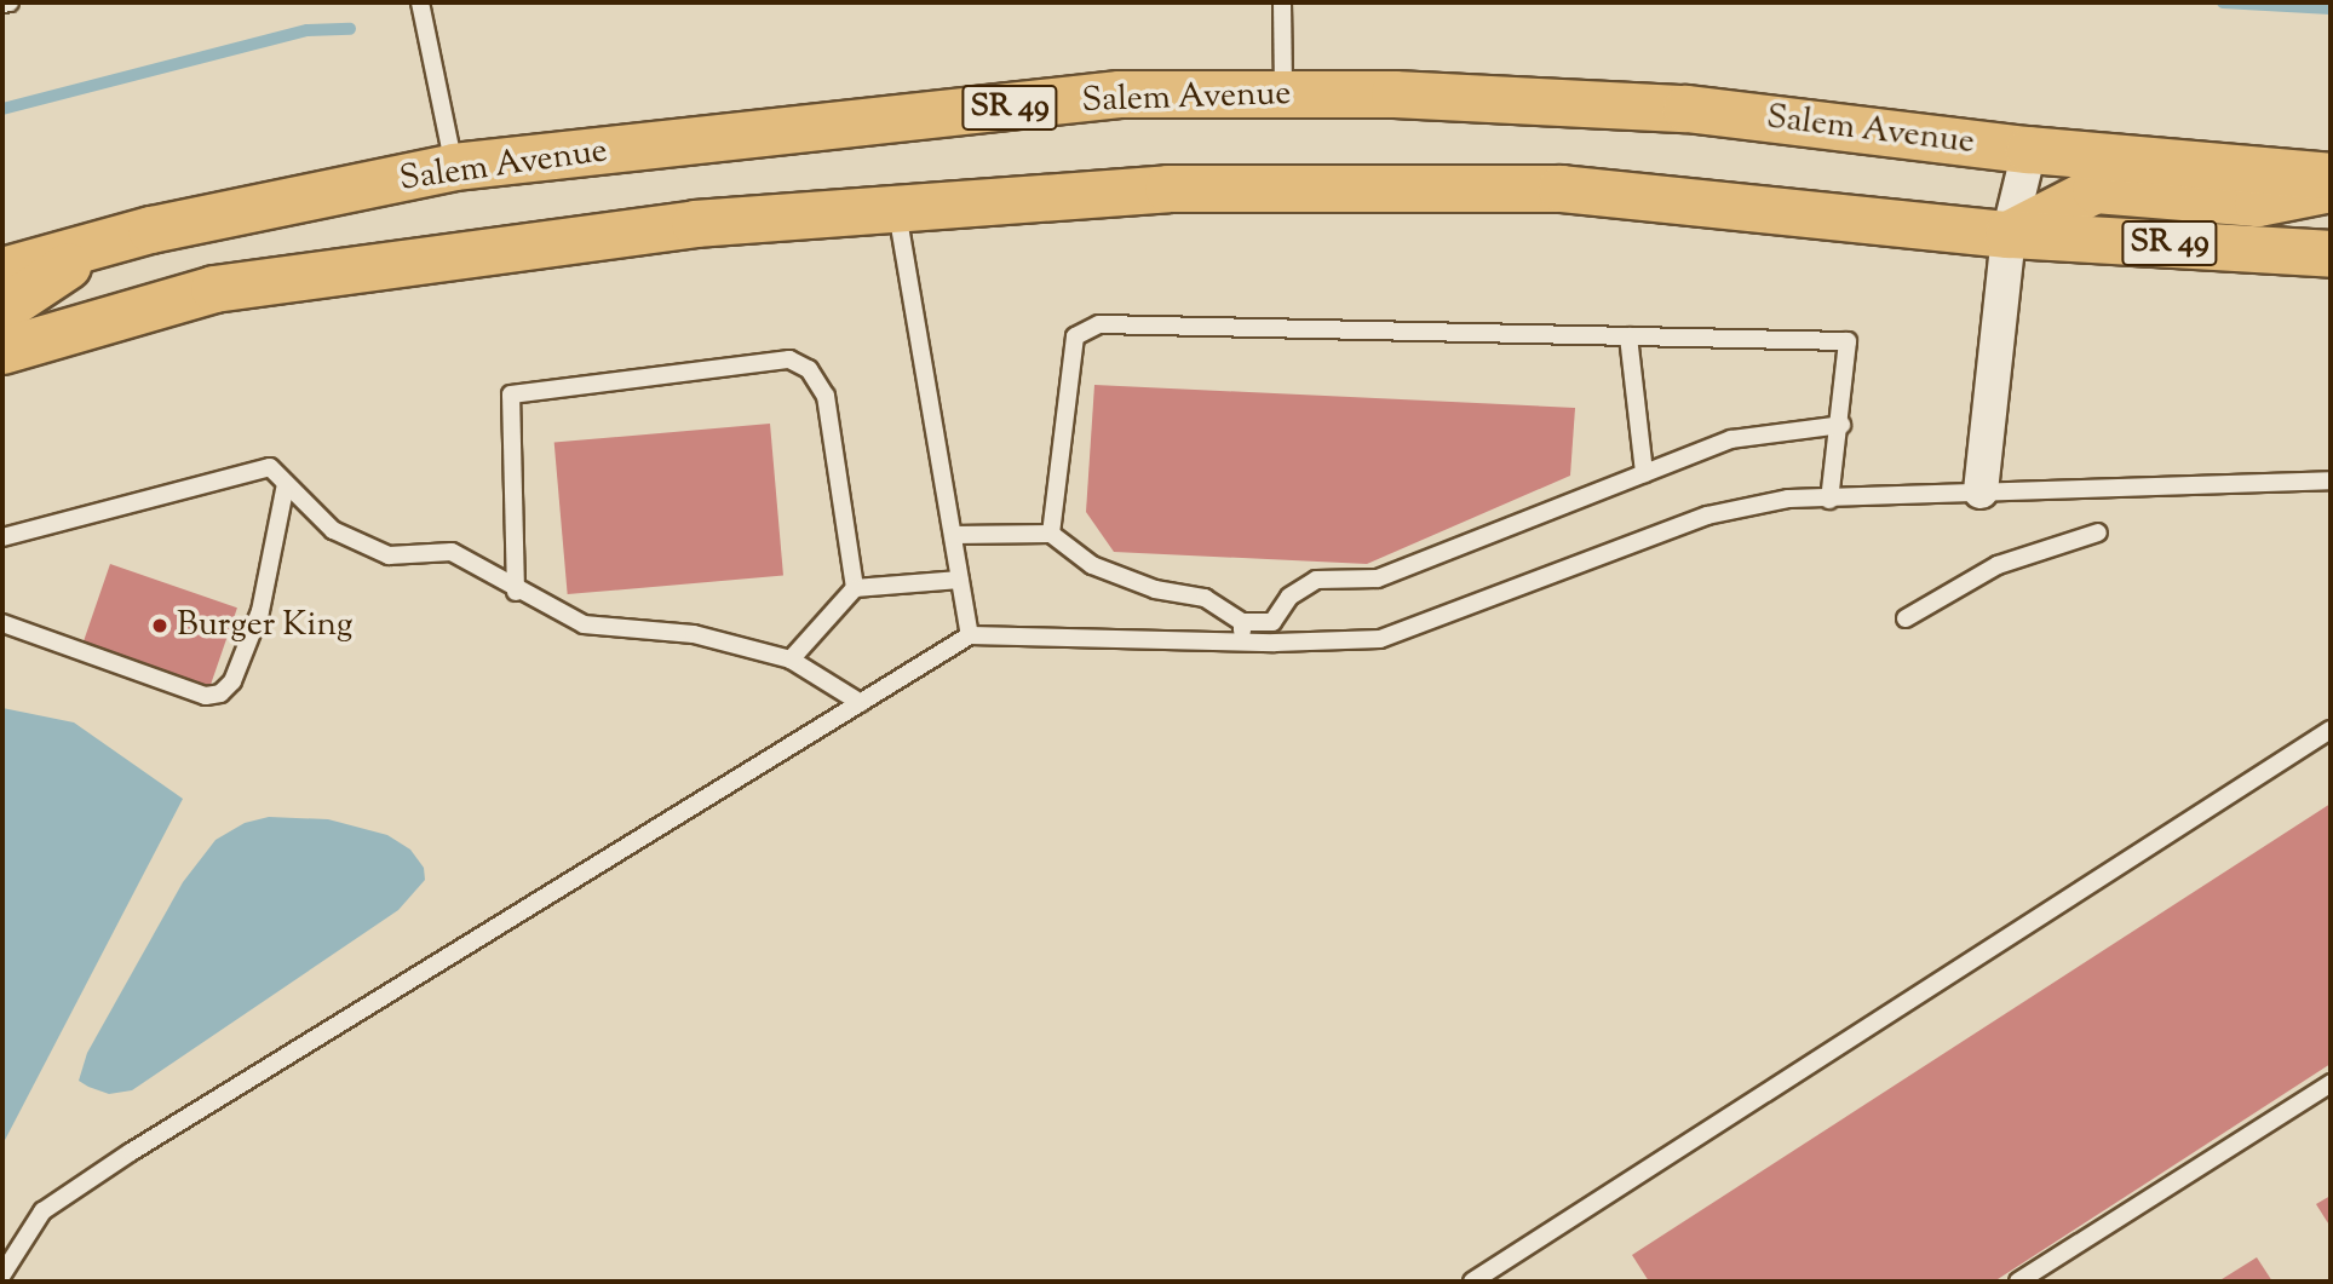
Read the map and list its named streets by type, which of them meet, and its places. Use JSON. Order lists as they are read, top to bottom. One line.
{"streets":{"highway":["Salem Avenue","SR 49"]},"places":["Burger King"]}
